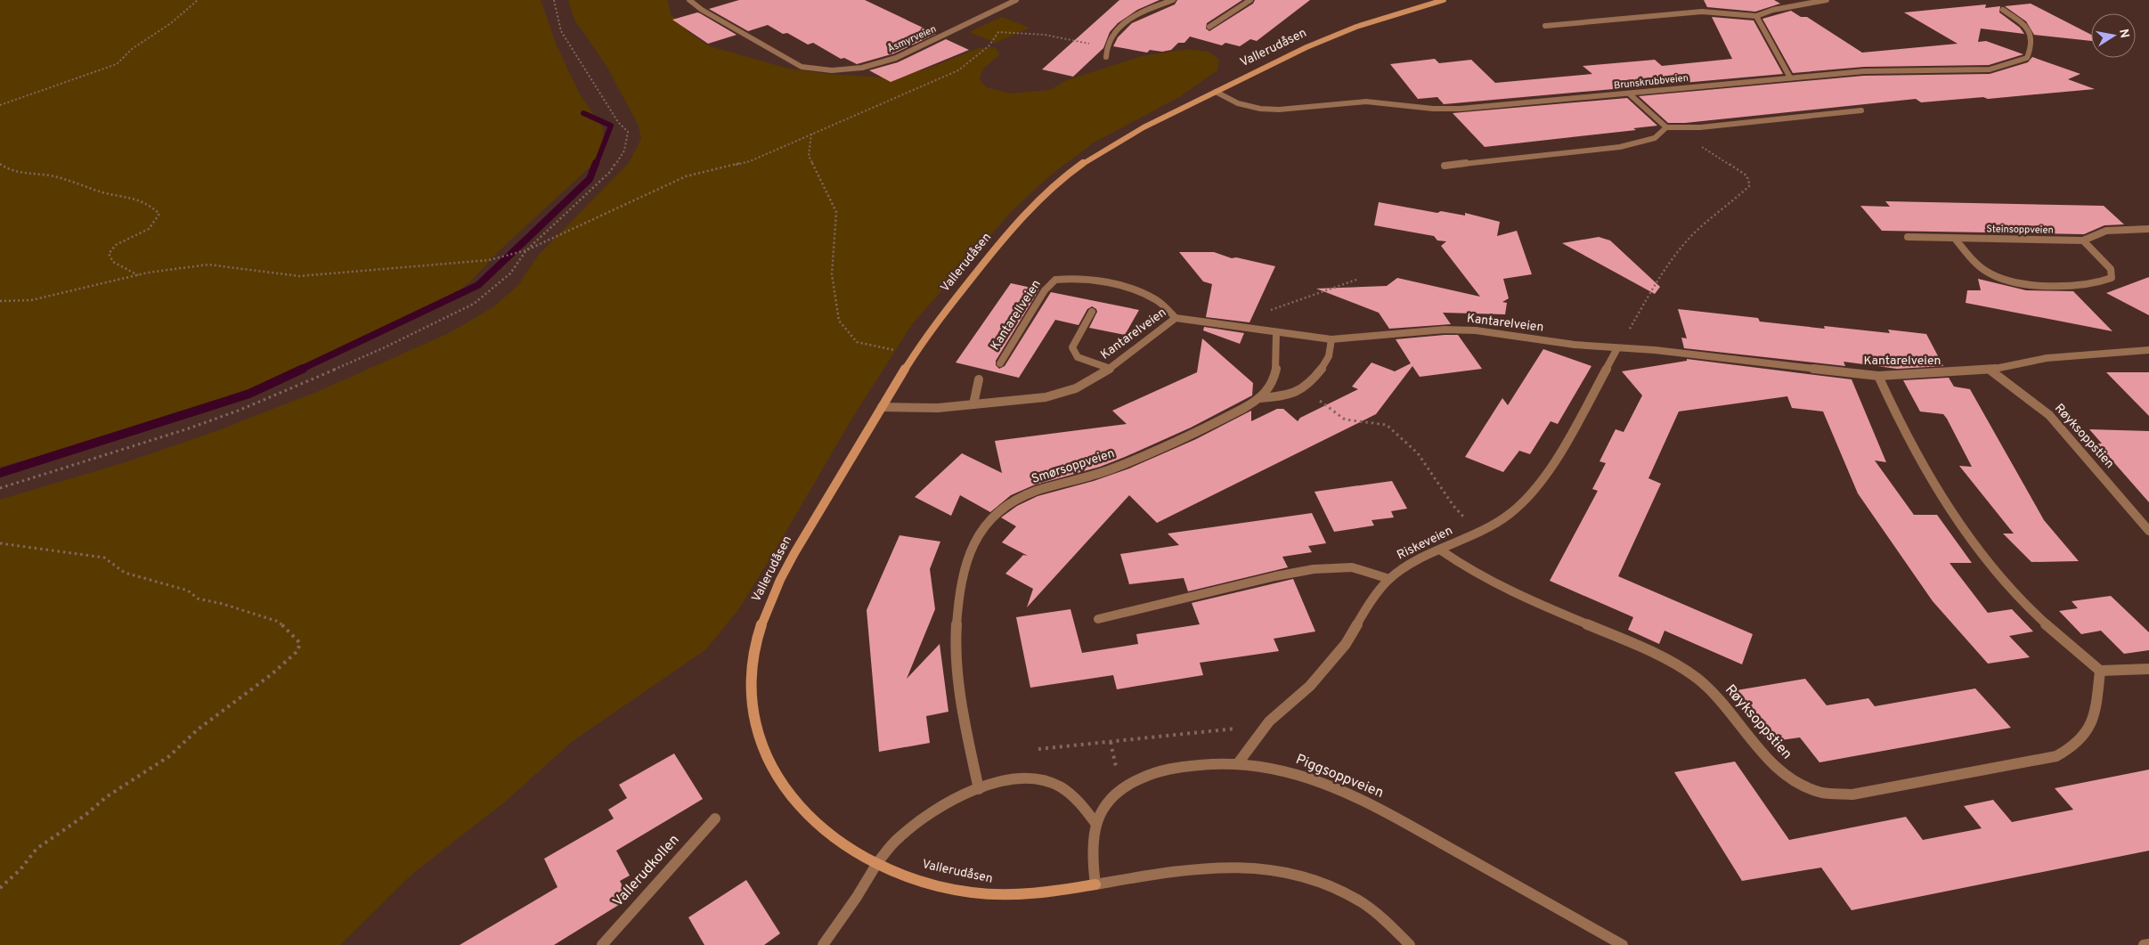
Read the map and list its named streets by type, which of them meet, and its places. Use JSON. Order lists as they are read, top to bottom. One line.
{"streets":{"street":["Åsmyrveien","Vallerudåsen","Brunskrubbveien","Steinsoppveien","Kantarellveien","Kantarelveien","Røyksoppstien","Smørsoppveien","Riskeveien","Piggsoppveien","Vallerudkollen"]},"crossings":[["Vallerudåsen","Brunskrubbveien"],["Vallerudåsen","Kantarelveien"],["Vallerudåsen","Piggsoppveien"],["Kantarellveien","Kantarelveien"],["Kantarelveien","Røyksoppstien"],["Kantarelveien","Smørsoppveien"],["Kantarelveien","Riskeveien"],["Røyksoppstien","Riskeveien"],["Riskeveien","Piggsoppveien"]],"north":"right"}
